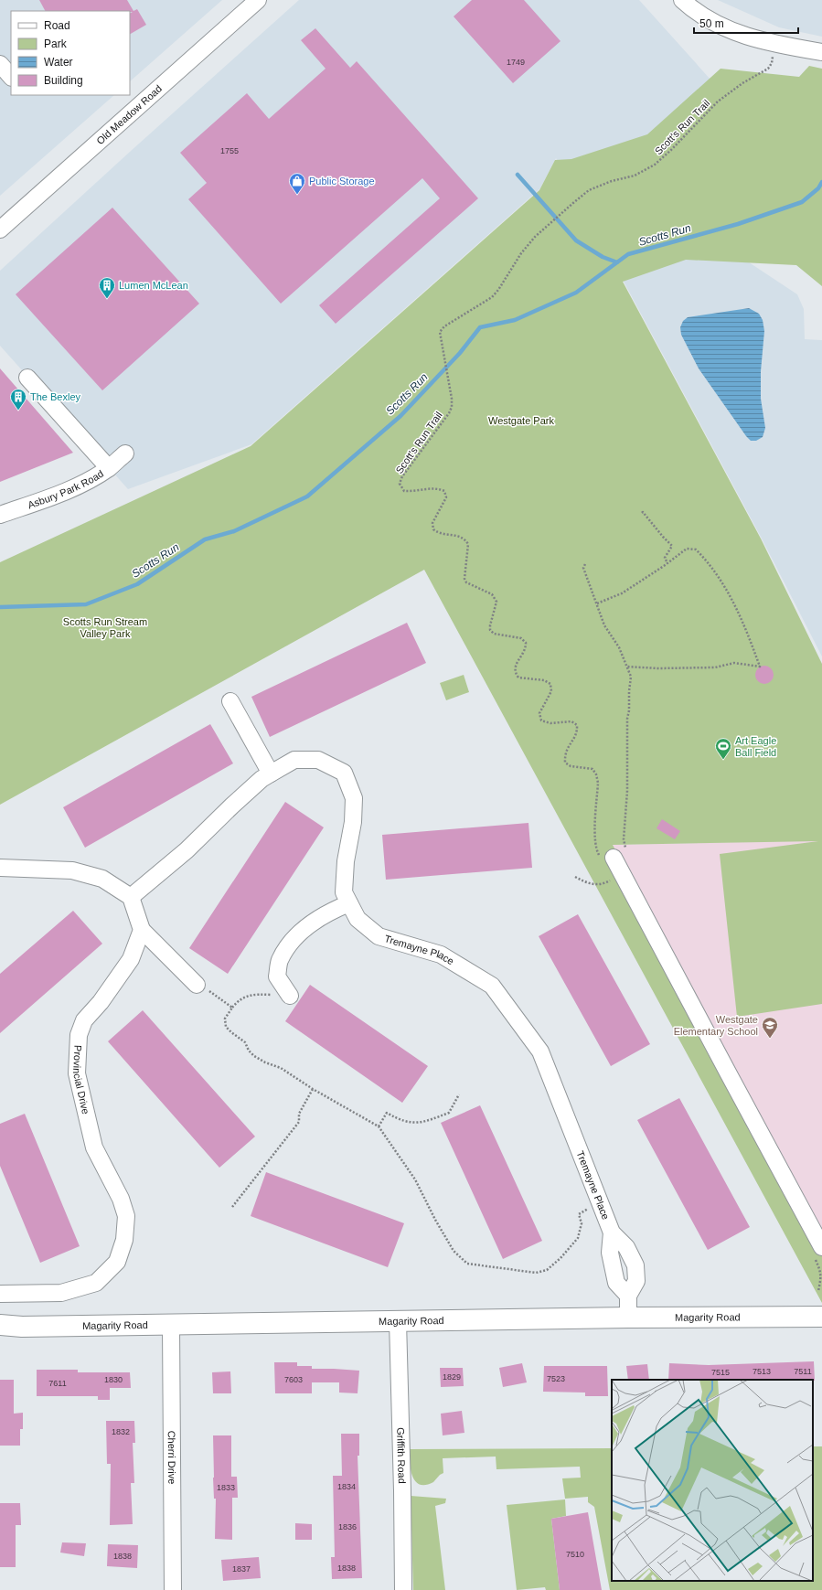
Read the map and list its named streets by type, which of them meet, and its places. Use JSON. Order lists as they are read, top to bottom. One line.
{"streets":{"main road":["Magarity Road"],"street":["Old Meadow Road","Asbury Park Road","Tremayne Place","Provincial Drive","Griffith Road","Cherri Drive"],"path":["Scott's Run Trail"]},"crossings":[["Tremayne Place","Magarity Road"],["Magarity Road","Griffith Road"],["Magarity Road","Cherri Drive"]],"water":["Scotts Run"],"parks":["Westgate Park","Scotts Run Stream Valley Park"],"places":{"shop":["Public Storage"],"building":["Lumen McLean","The Bexley"],"sports":["Art Eagle Ball Field"],"school or university":["Westgate Elementary School"]},"house_numbers":["1749","1755","7513","7511","7515","1829","7523","1830","7603","7611","1832","1834","1833","1836","7510","1838","1838","1837"],"legend":["Road","Park","Water","Building"],"scale_bar":"50 m"}
